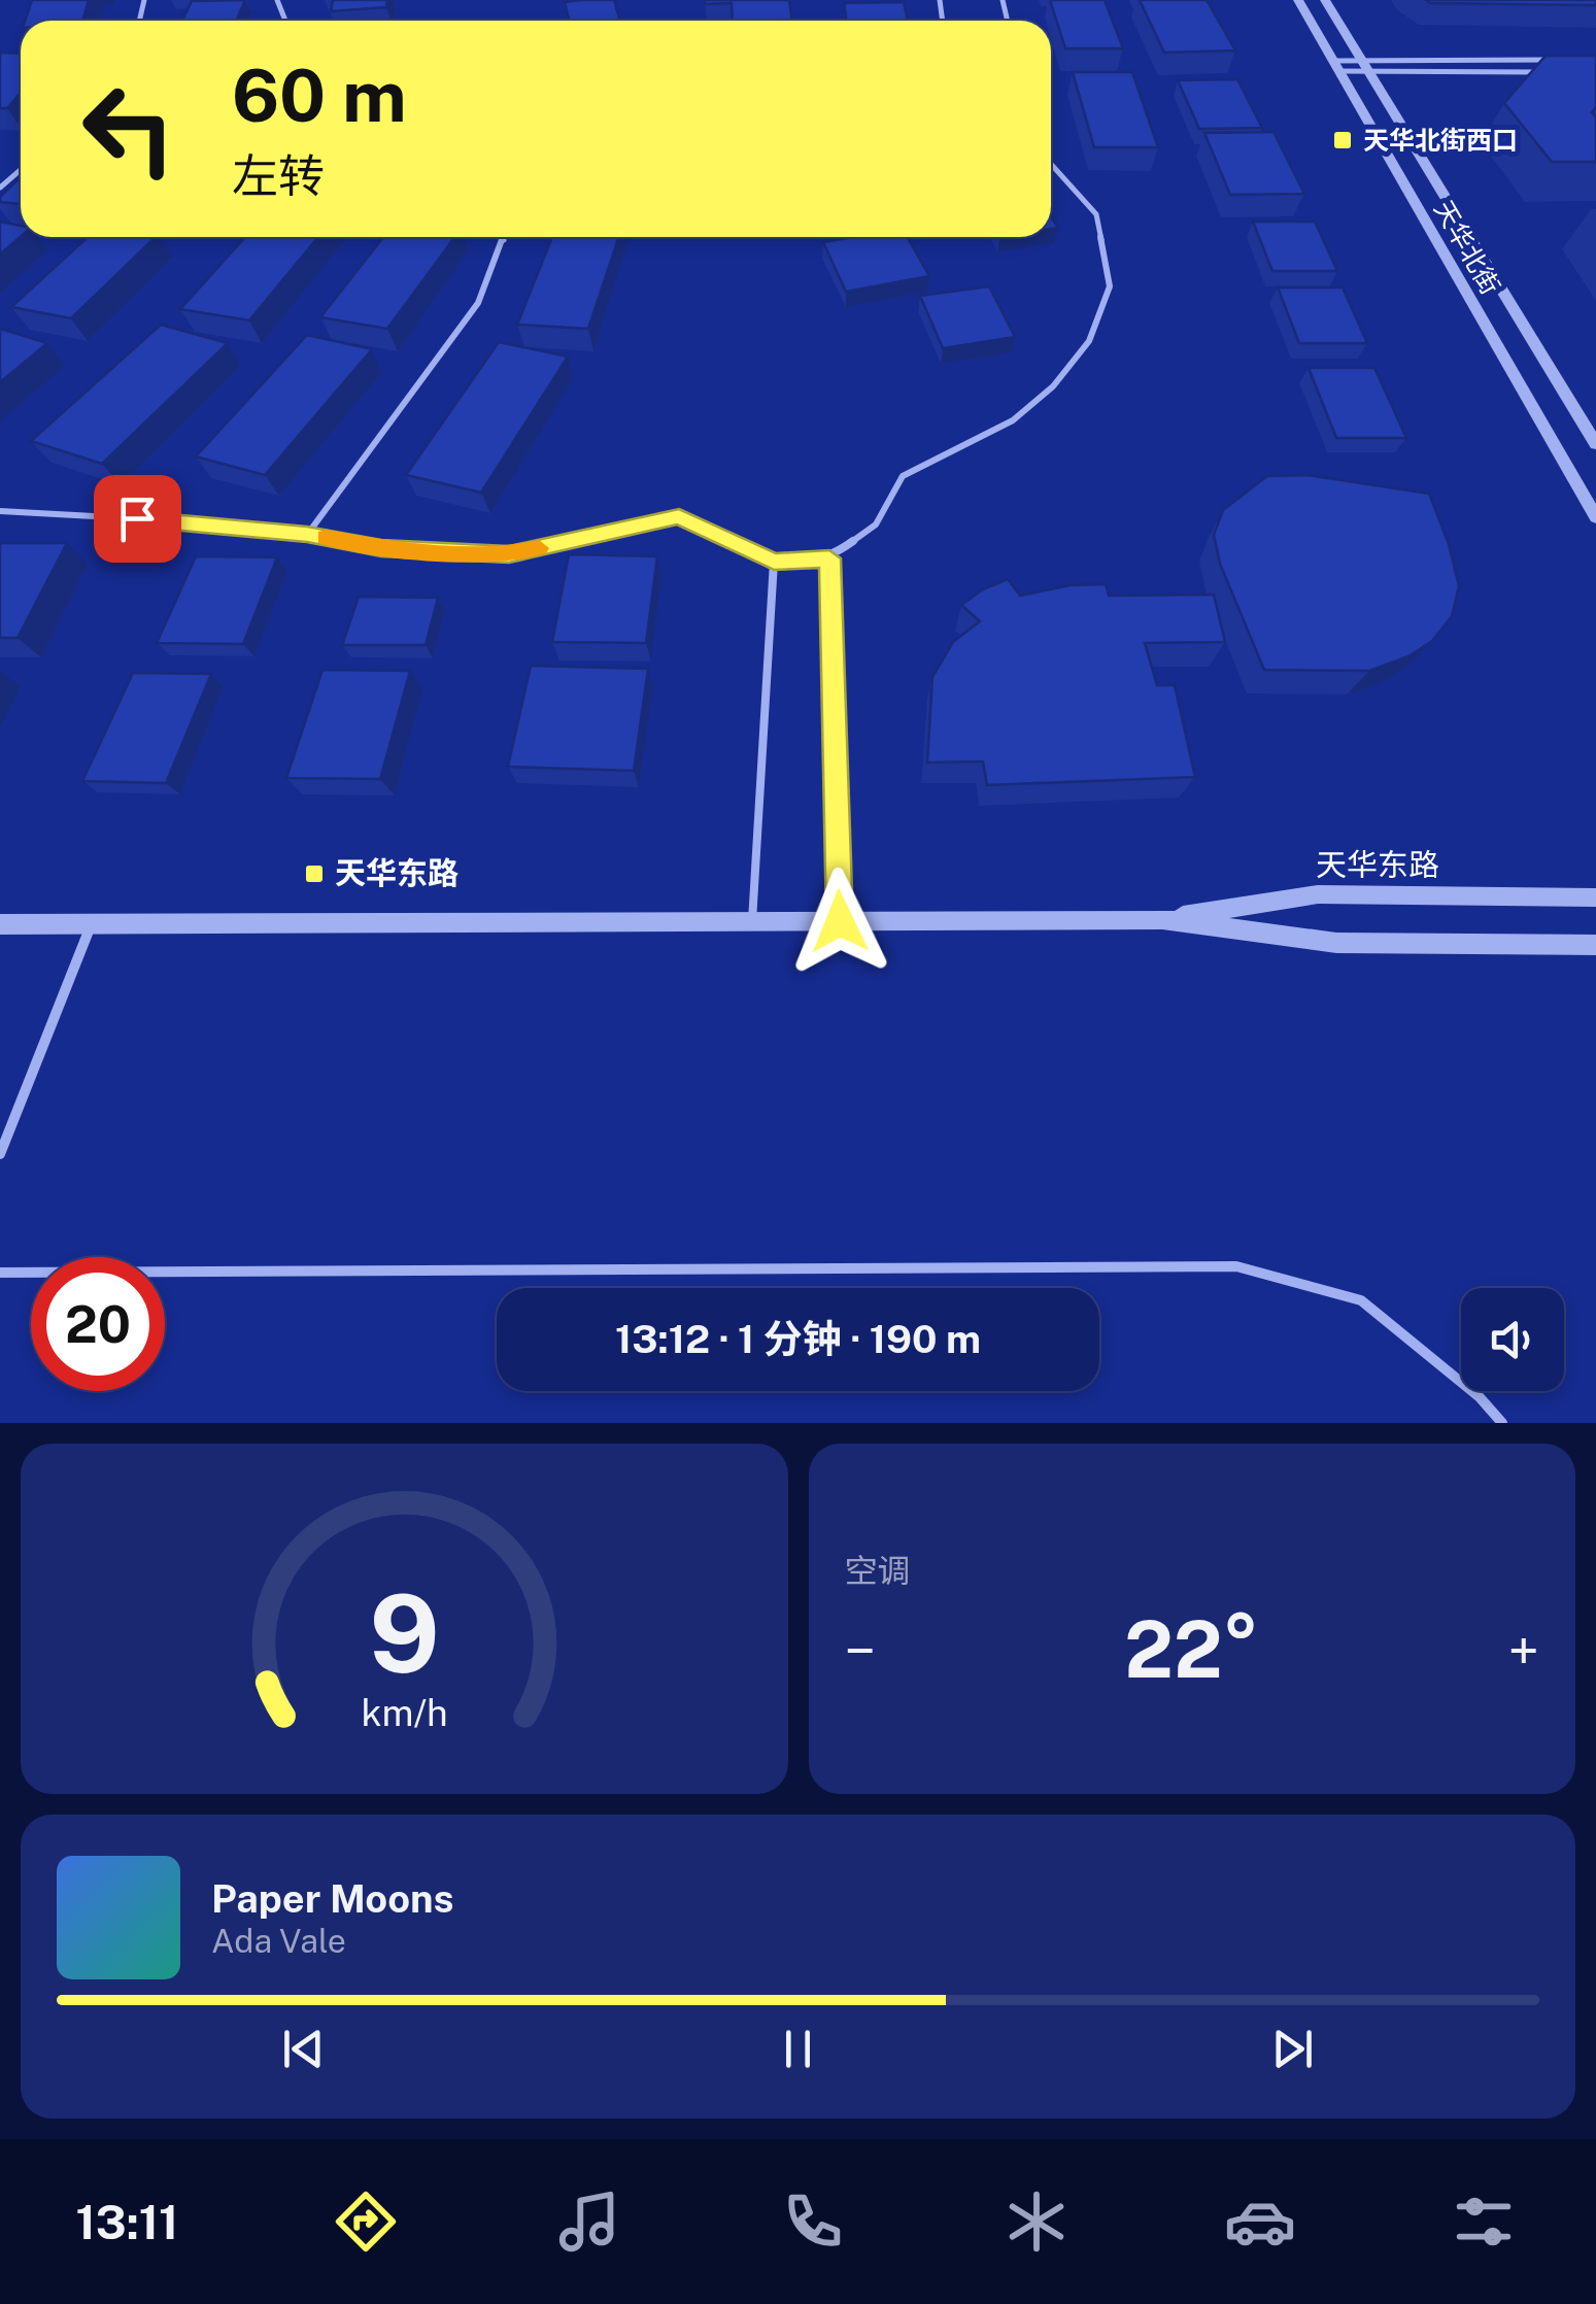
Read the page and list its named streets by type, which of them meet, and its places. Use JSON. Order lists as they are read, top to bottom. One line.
{"streets":{"street":["天华北街","天华东路"]},"places":{"transit":["天华北街西口","天华东路"]},"page":{"turn":["60 m","左转"],"limit":"20","trip":"13:12 · 1 分钟 · 190 m","tile":"空调","heat":["−","22°","+"],"song":["Paper Moons","Ada Vale"],"tabs":"13:11","gauge":["9","km/h"]}}
